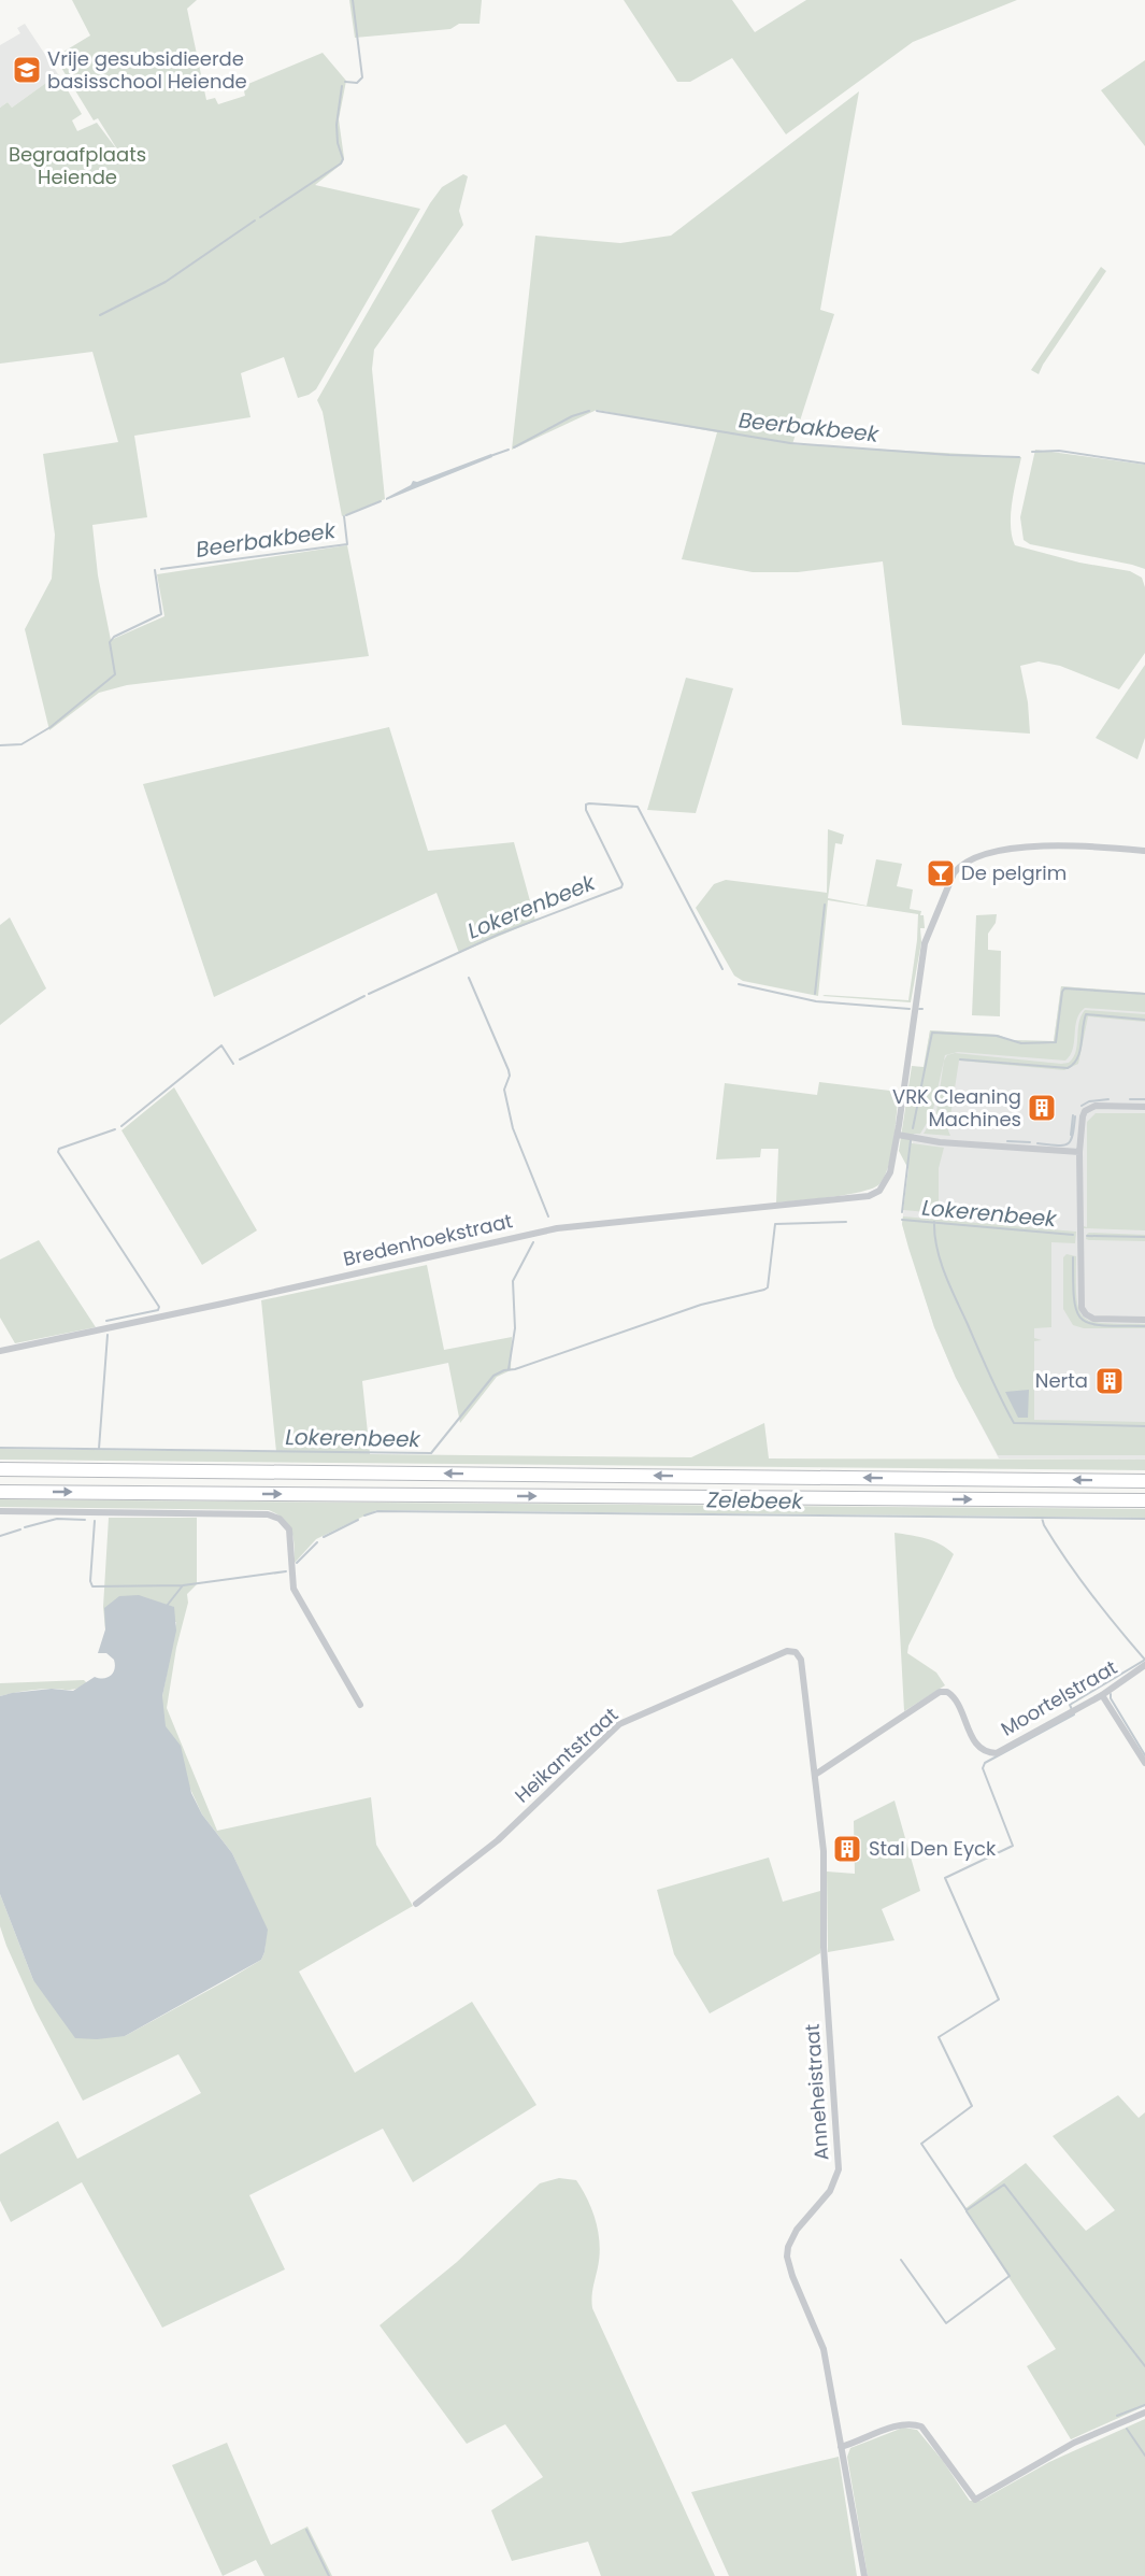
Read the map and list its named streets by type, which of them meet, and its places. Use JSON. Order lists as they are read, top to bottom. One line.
{"streets":{"street":["Bredenhoekstraat","Moortelstraat","Heikantstraat","Anneheistraat"]},"crossings":[["Moortelstraat","Anneheistraat"],["Heikantstraat","Anneheistraat"]],"water":["Beerbakbeek","Lokerenbeek","Zelebeek"],"parks":["Begraafplaats Heiende"],"places":{"school or university":["Vrije gesubsidieerde basisschool Heiende"],"bar":["De pelgrim"],"building":["VRK Cleaning Machines","Nerta","Stal Den Eyck"]}}
